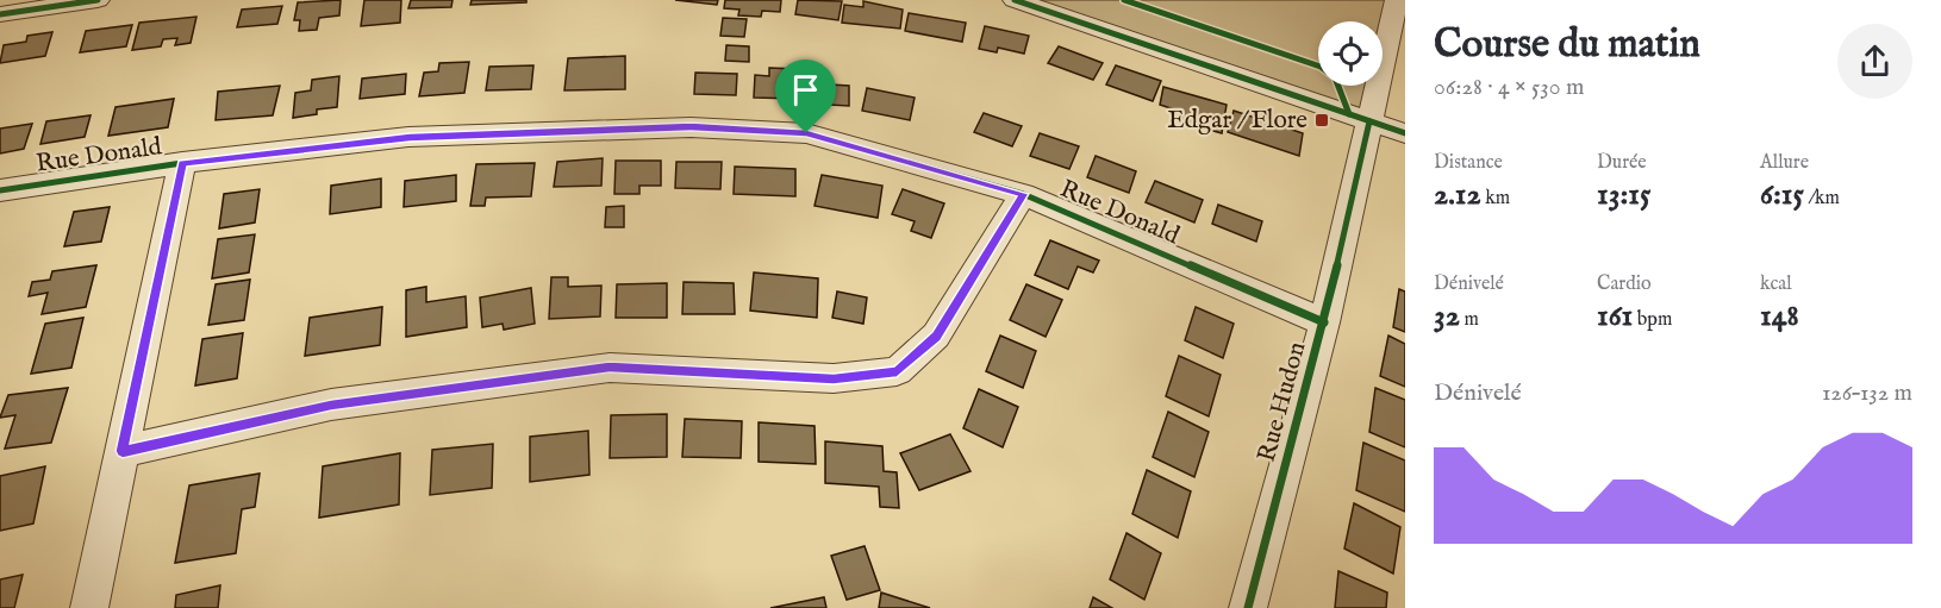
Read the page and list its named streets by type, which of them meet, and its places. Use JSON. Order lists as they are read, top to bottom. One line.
{"streets":{"street":["Rue Donald","Rue Hudon"]},"crossings":[["Rue Donald","Rue Hudon"]],"places":{"transit":["Edgar / Flore"]},"page":{"heading":["Course du matin","06:28 · 4 × 530 m"],"stats":[["Distance","2.12 km"],["Durée","13:15"],["Allure","6:15 /km"],["Dénivelé","32 m"],["Cardio","161 bpm"],["kcal","148"]],"chart":["Dénivelé","126–132 m"]}}
